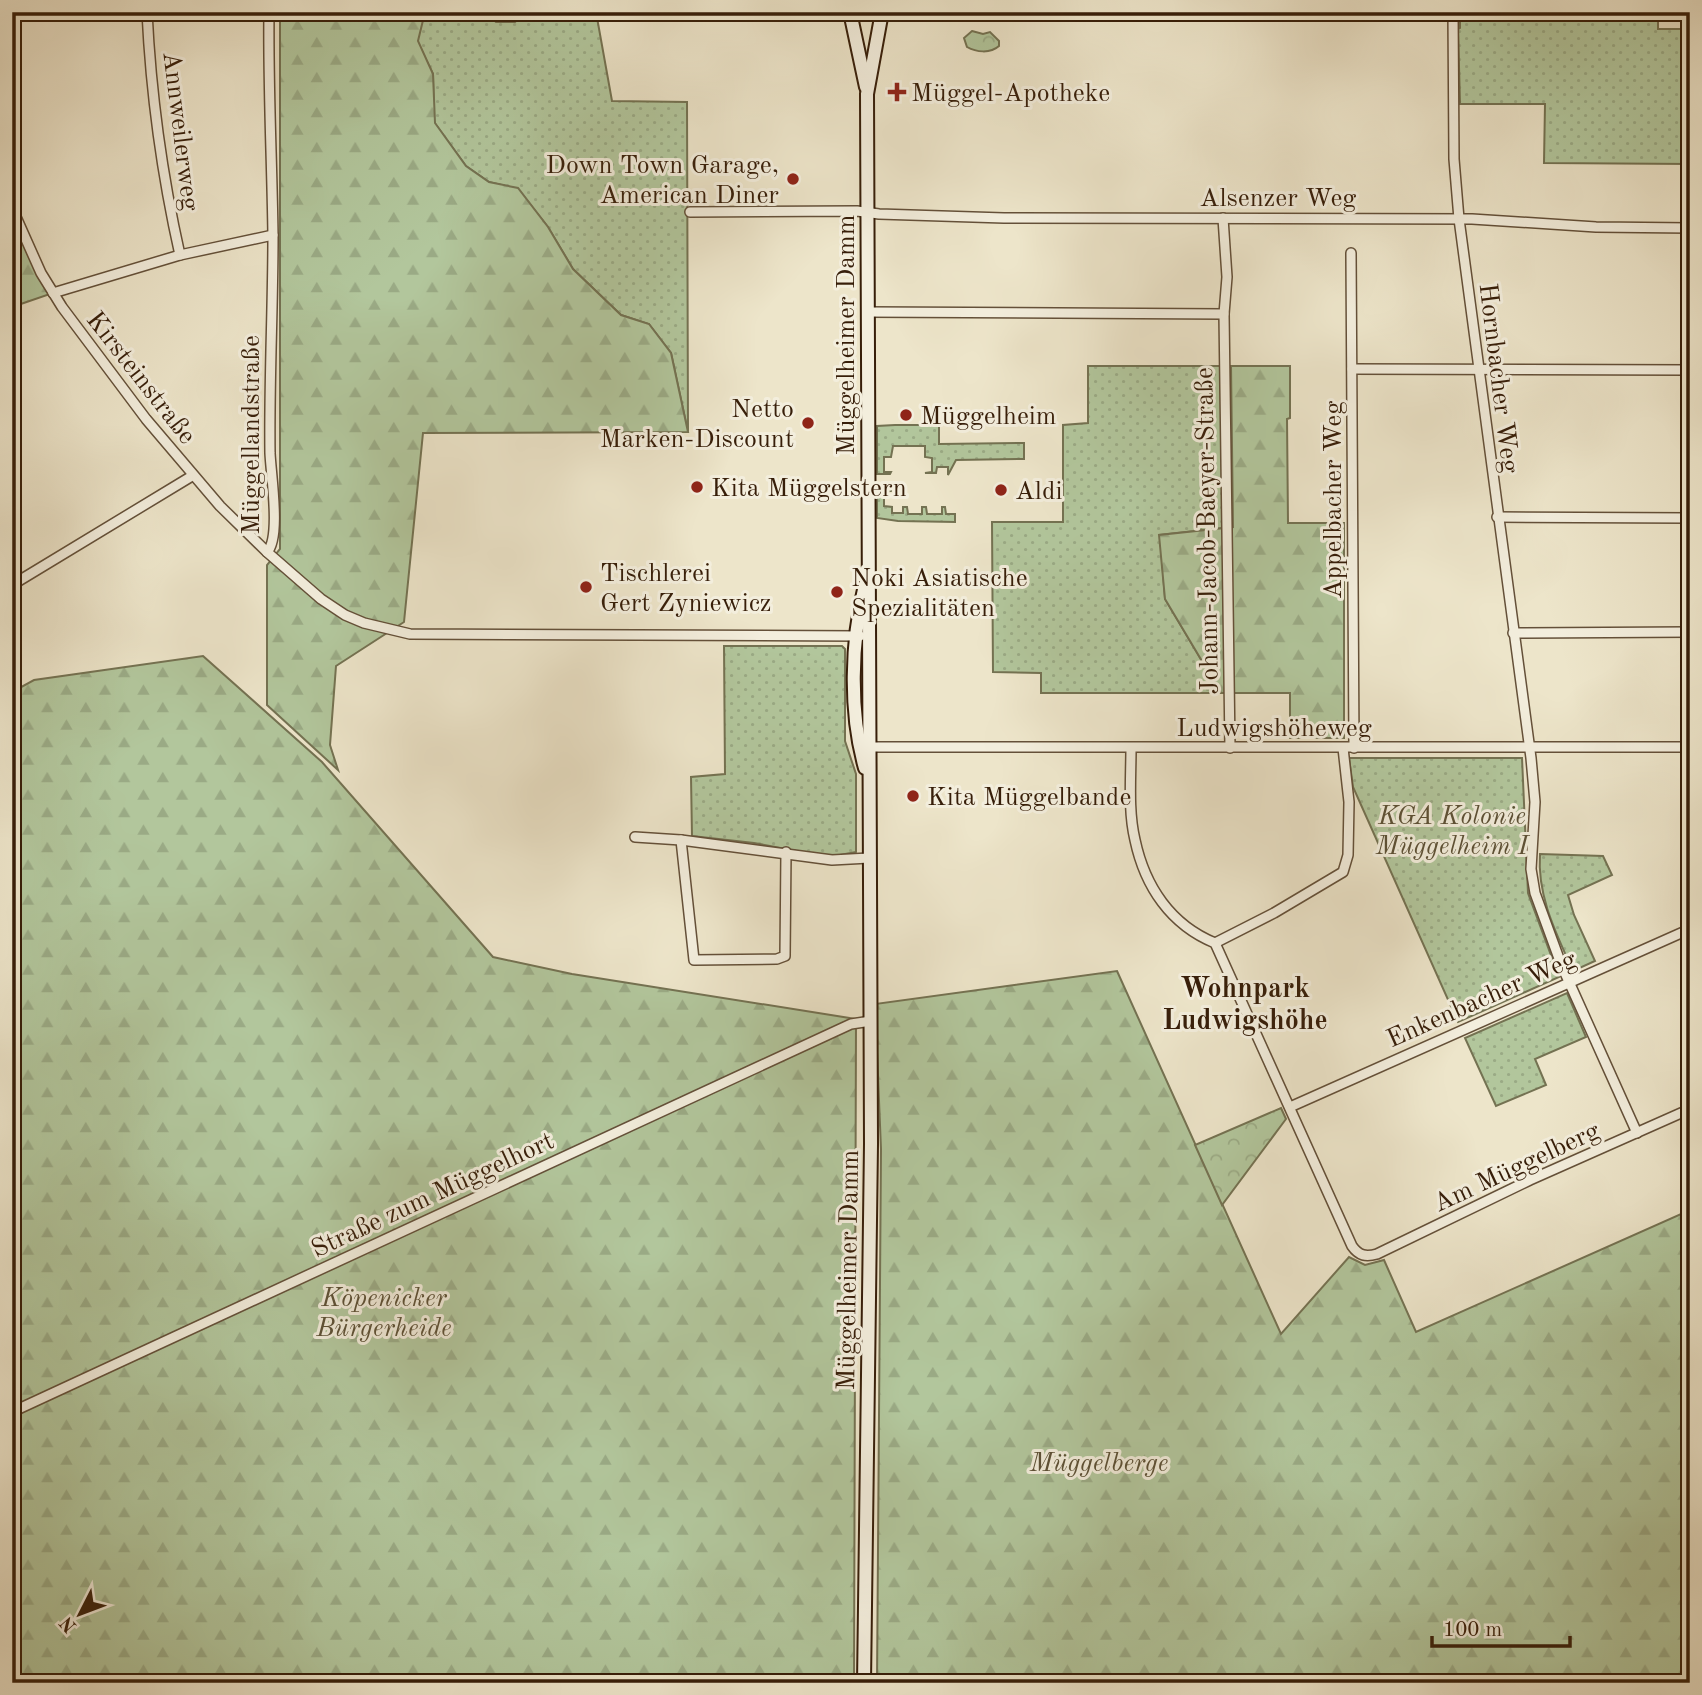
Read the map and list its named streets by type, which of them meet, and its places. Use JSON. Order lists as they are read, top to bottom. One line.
{"streets":{"main road":["Müggelheimer Damm"],"street":["Annweilerweg","Alsenzer Weg","Kirsteinstraße","Hornbacher Weg","Müggellandstraße","Appelbacher Weg","Johann-Jacob-Baeyer-Straße","Ludwigshöheweg","Enkenbacher Weg","Am Müggelberg","Straße zum Müggelhort"]},"crossings":[["Alsenzer Weg","Müggelheimer Damm"],["Alsenzer Weg","Hornbacher Weg"],["Alsenzer Weg","Johann-Jacob-Baeyer-Straße"],["Müggelheimer Damm","Müggellandstraße"],["Müggelheimer Damm","Ludwigshöheweg"],["Müggelheimer Damm","Straße zum Müggelhort"],["Kirsteinstraße","Müggellandstraße"],["Hornbacher Weg","Ludwigshöheweg"],["Hornbacher Weg","Enkenbacher Weg"],["Hornbacher Weg","Am Müggelberg"],["Appelbacher Weg","Ludwigshöheweg"],["Johann-Jacob-Baeyer-Straße","Ludwigshöheweg"],["Enkenbacher Weg","Am Müggelberg"]],"districts":["Wohnpark Ludwigshöhe"],"parks":["KGA Kolonie Müggelheim I","Köpenicker Bürgerheide","Müggelberge"],"places":{"health":["Müggel-Apotheke"],"other":["Down Town Garage, American Diner","Müggelheim","Netto Marken-Discount","Kita Müggelstern","Aldi","Tischlerei Gert Zyniewicz","Noki Asiatische Spezialitäten","Kita Müggelbande"]},"scale_bar":"100 m","north":"bottom left"}
